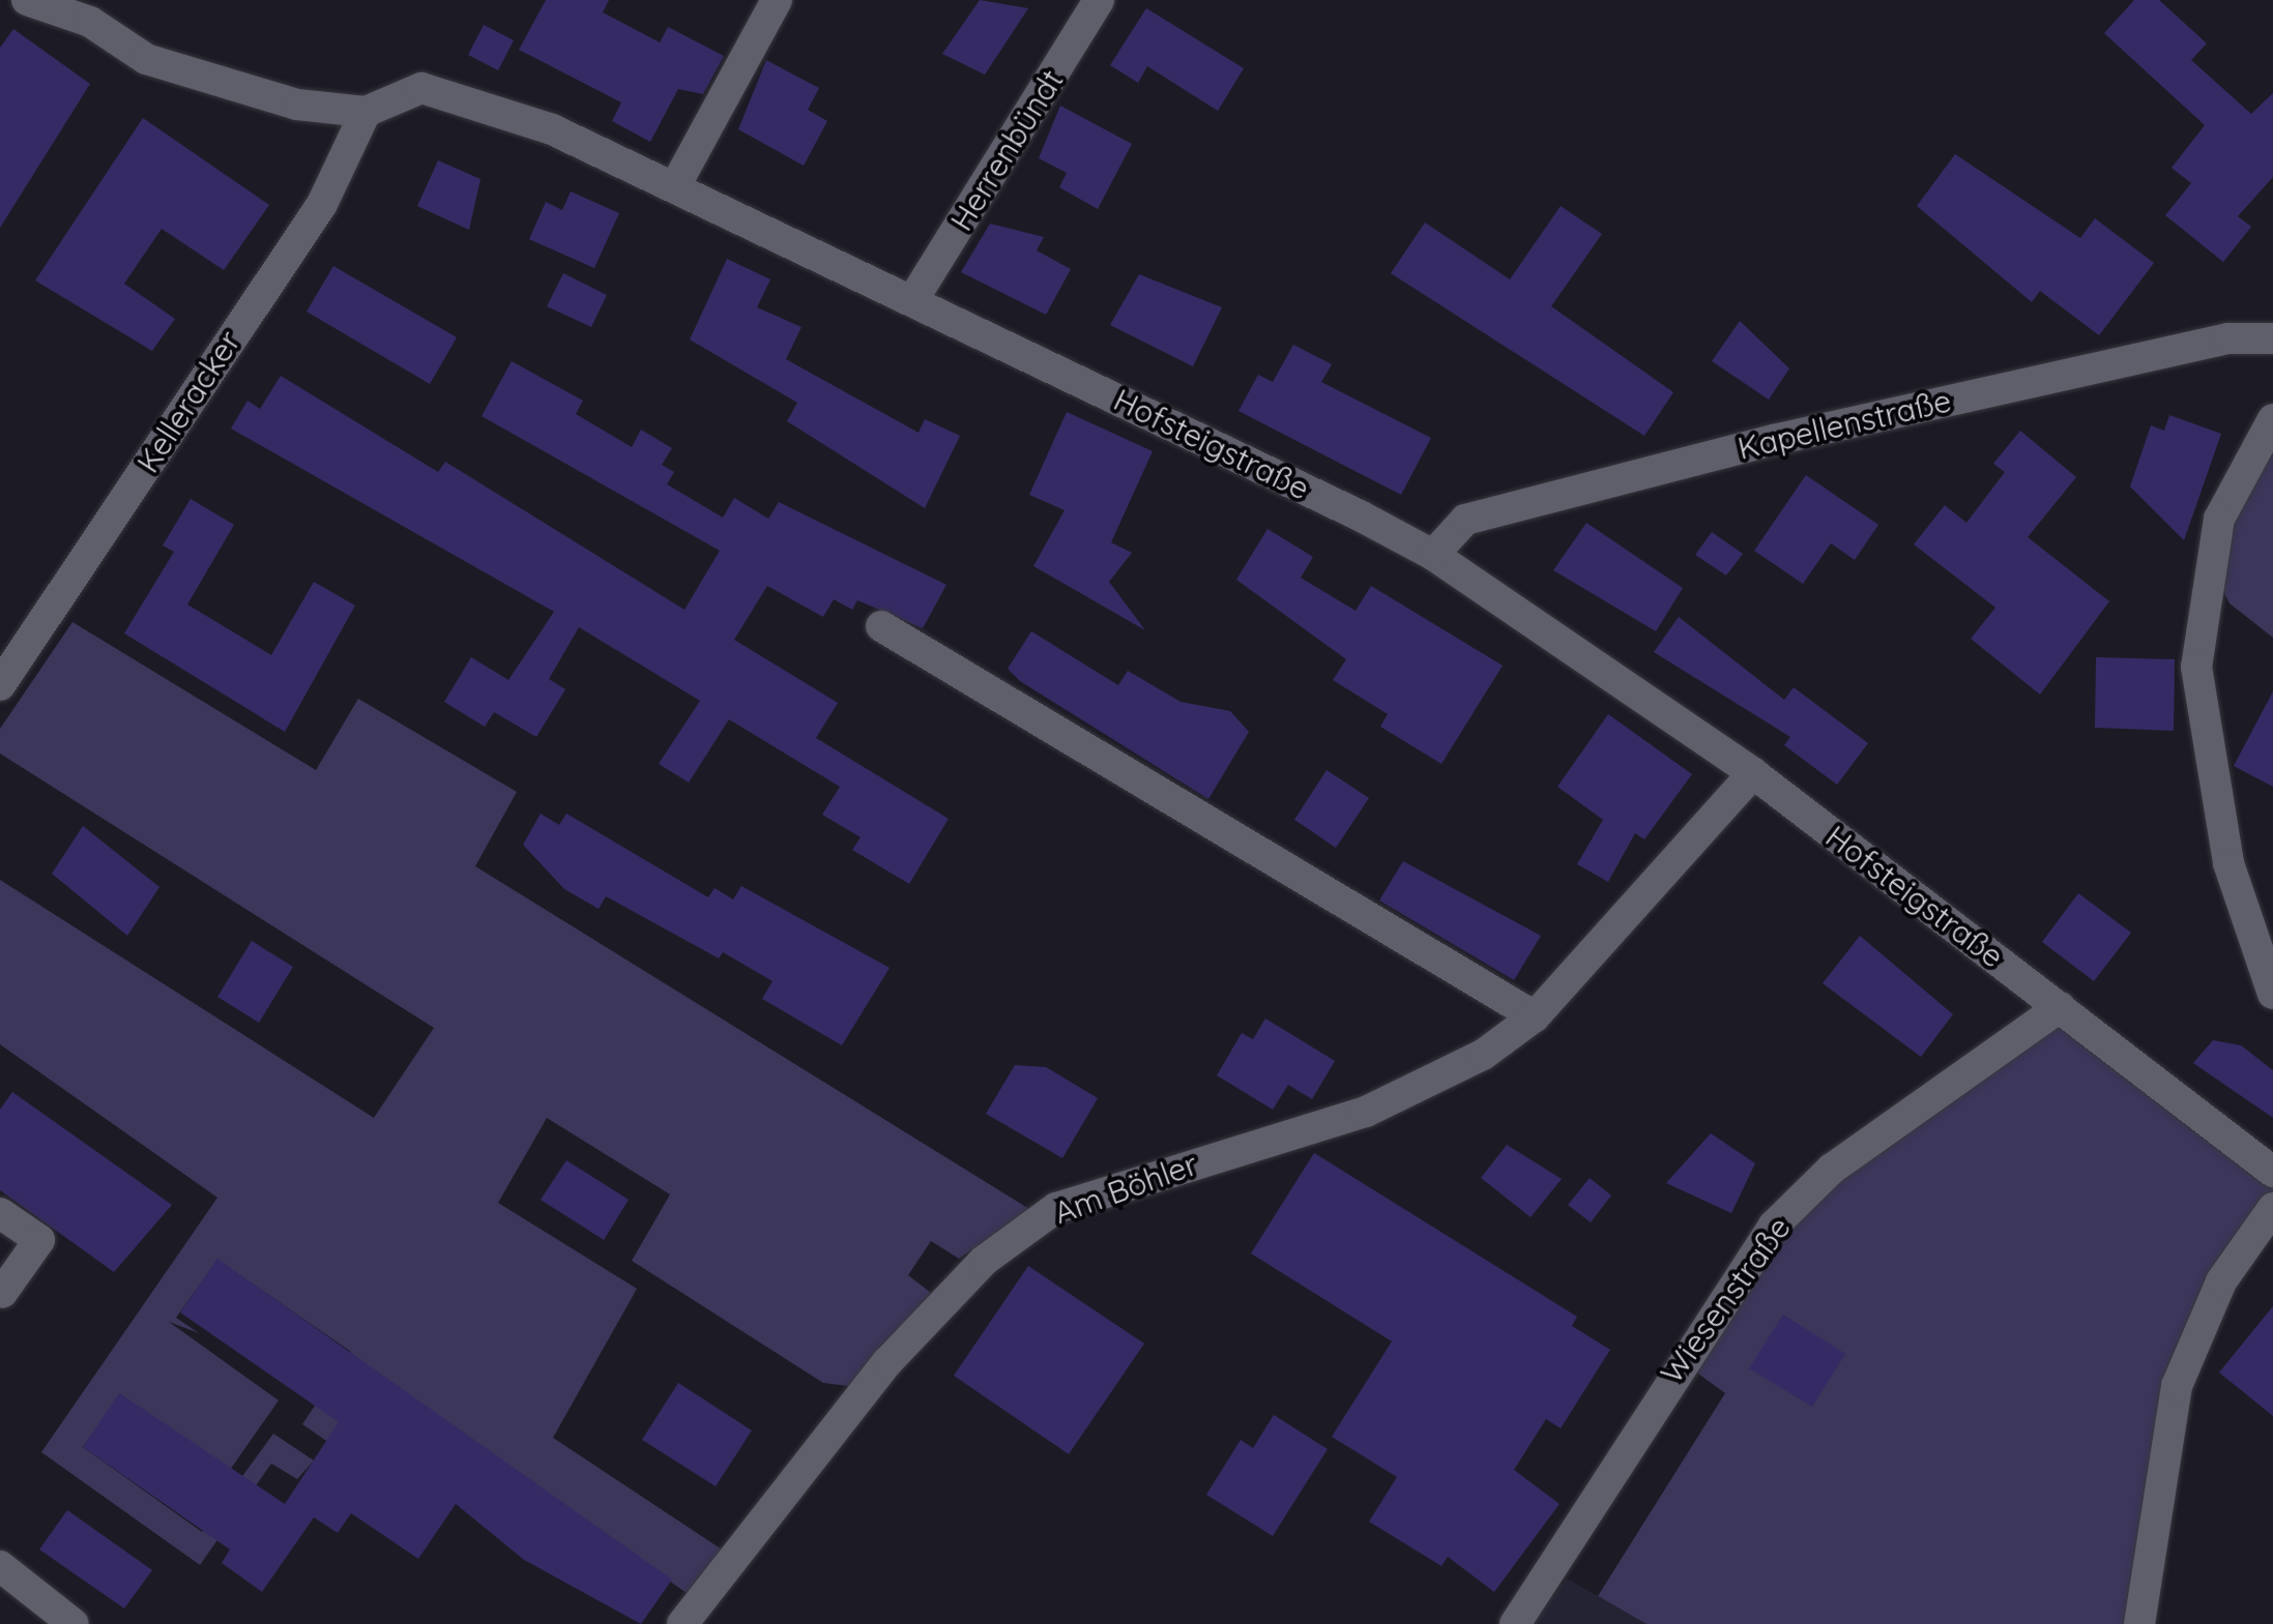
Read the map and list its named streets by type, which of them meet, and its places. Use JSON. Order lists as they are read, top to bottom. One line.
{"streets":{"street":["Herrenbündt","Kelleracker","Kapellenstraße","Hofsteigstraße","Am Böhler","Wiesenstraße"]},"crossings":[["Herrenbündt","Hofsteigstraße"],["Kelleracker","Hofsteigstraße"],["Kapellenstraße","Hofsteigstraße"],["Hofsteigstraße","Am Böhler"],["Hofsteigstraße","Wiesenstraße"]]}
